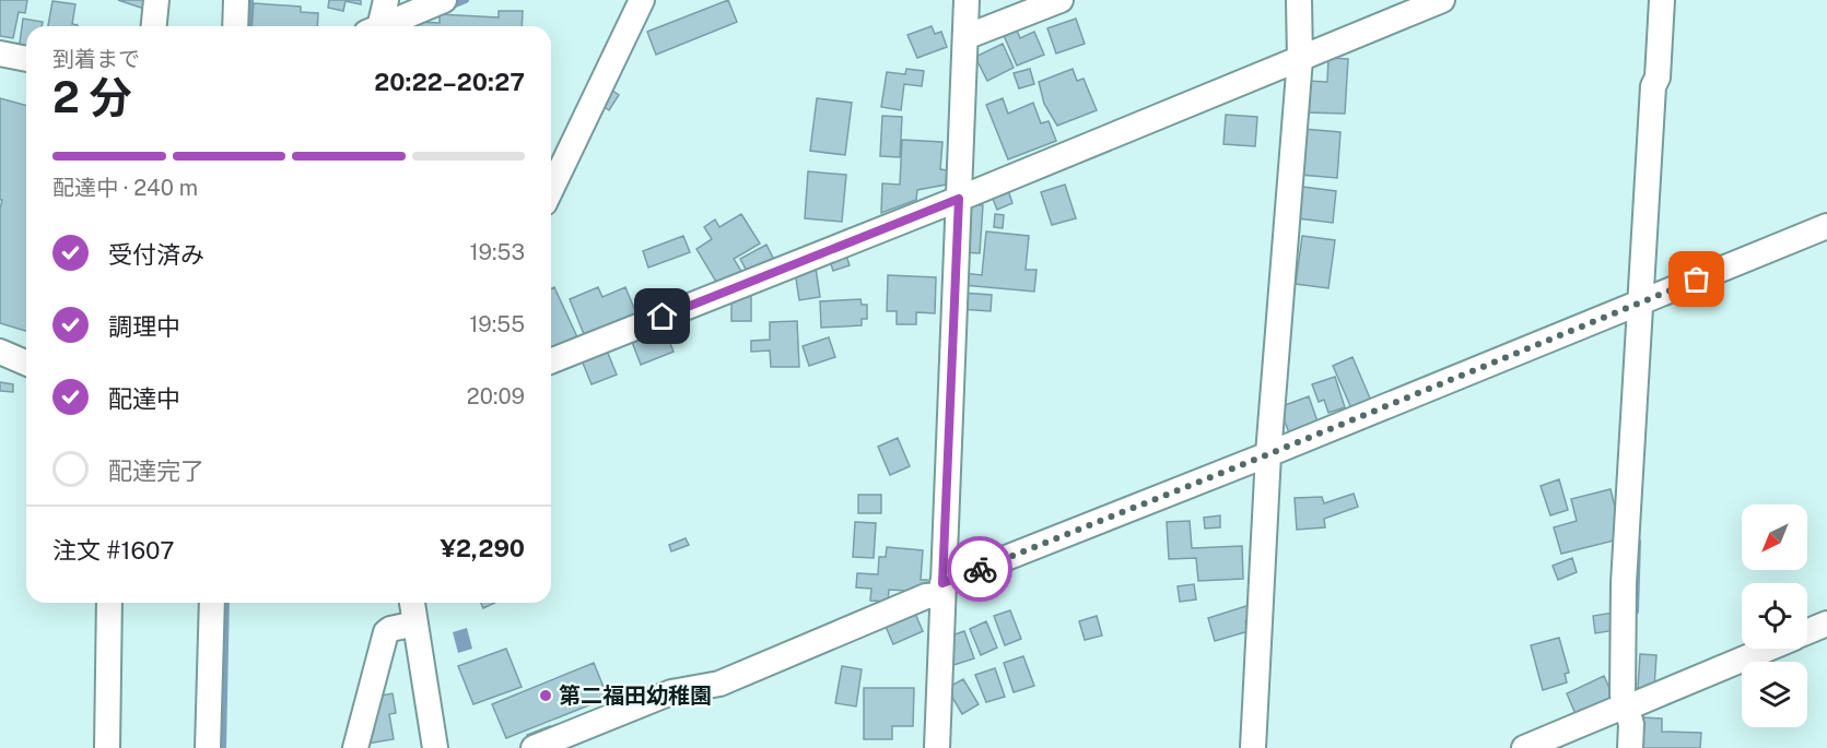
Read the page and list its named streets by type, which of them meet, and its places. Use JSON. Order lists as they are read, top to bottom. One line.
{"places":["第二福田幼稚園"],"north":"bottom left","page":{"heading":["2 分","到着まで","20:22–20:27"],"panel":["注文 #1607","¥2,290"],"bar":"配達中 · 240 m","list":[["受付済み","19:53"],["調理中","19:55"],["配達中","20:09"],"配達完了"]}}
